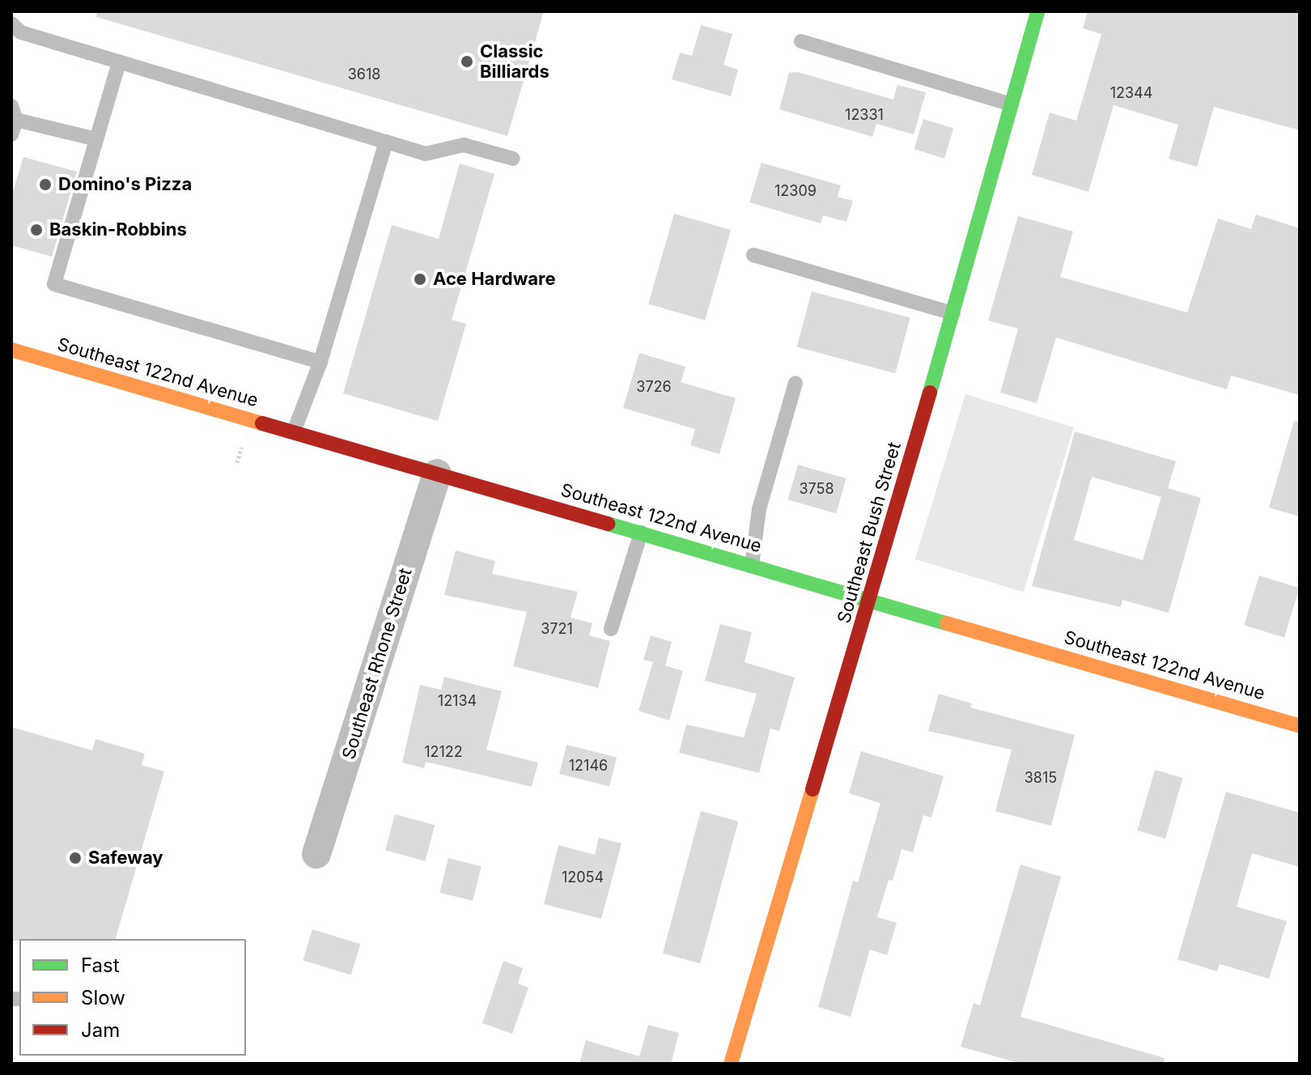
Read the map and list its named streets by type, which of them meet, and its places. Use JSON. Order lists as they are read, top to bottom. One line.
{"streets":{"main road":["Southeast 122nd Avenue","Southeast Bush Street"],"street":["Southeast Rhone Street"]},"crossings":[["Southeast 122nd Avenue","Southeast Bush Street"],["Southeast 122nd Avenue","Southeast Rhone Street"]],"places":["Classic Billiards","Domino's Pizza","Baskin-Robbins","Ace Hardware","Safeway"],"house_numbers":["3618","12344","12331","12309","3726","3758","3721","12134","12122","12146","3815","12054"],"legend":["Fast","Slow","Jam"]}
